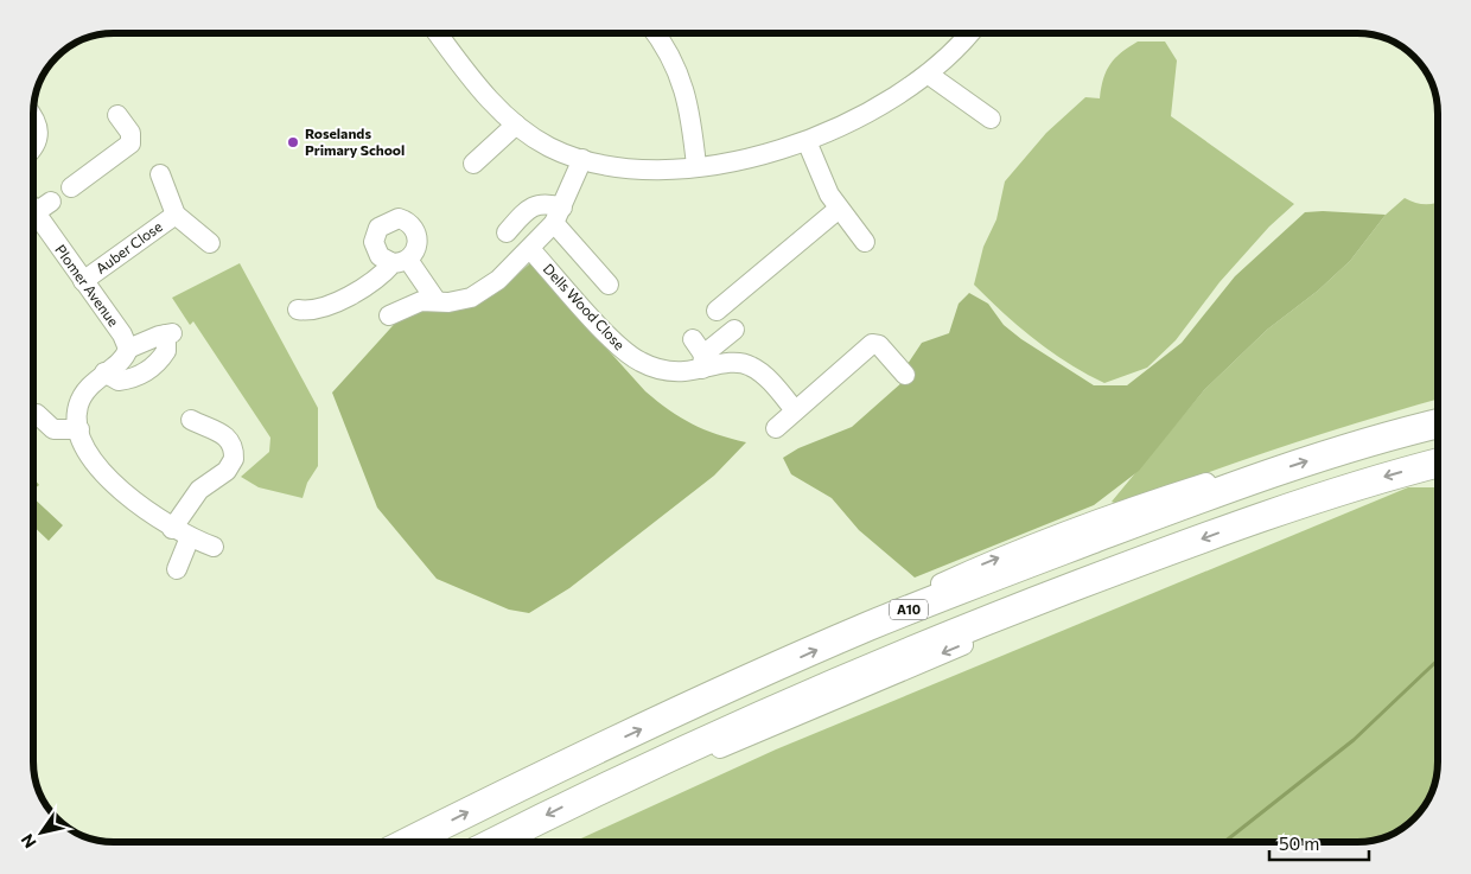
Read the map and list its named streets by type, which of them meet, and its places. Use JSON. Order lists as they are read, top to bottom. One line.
{"streets":{"highway":["A10"],"street":["Auber Close","Plomer Avenue","Dells Wood Close"]},"crossings":[["Auber Close","Plomer Avenue"]],"places":["Roselands Primary School"],"scale_bar":"50 m","north":"bottom left"}
